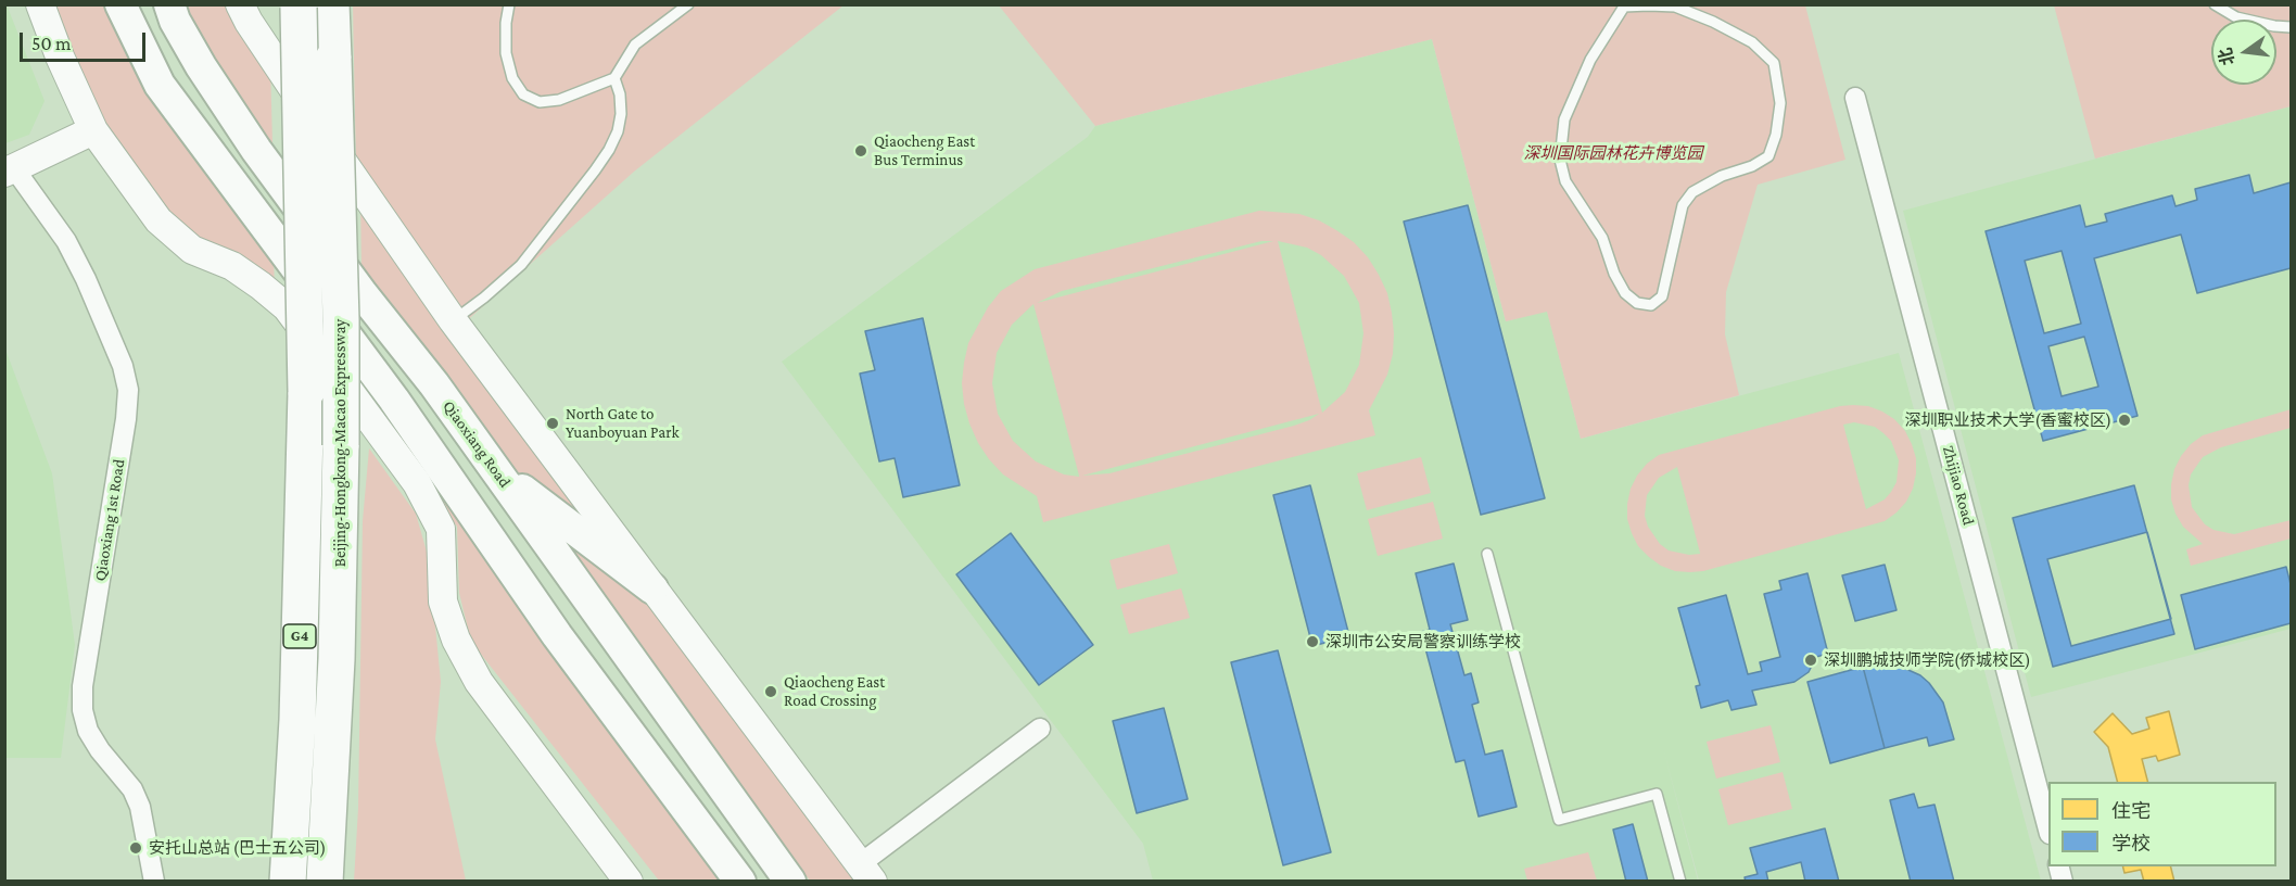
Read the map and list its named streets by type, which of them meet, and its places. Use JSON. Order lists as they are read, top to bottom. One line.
{"streets":{"highway":["Beijing-Hongkong-Macao Expressway","G4"],"main road":["Qiaoxiang Road"],"street":["Zhijiao Road","Qiaoxiang 1st Road"]},"parks":["深圳国际园林花卉博览园"],"places":["Qiaocheng East Bus Terminus","深圳职业技术大学(香蜜校区)","North Gate to Yuanboyuan Park","深圳市公安局警察训练学校","深圳鹏城技师学院(侨城校区)","Qiaocheng East Road Crossing","安托山总站 (巴士五公司)"],"legend":["住宅","学校"],"scale_bar":"50 m","north":"left"}
